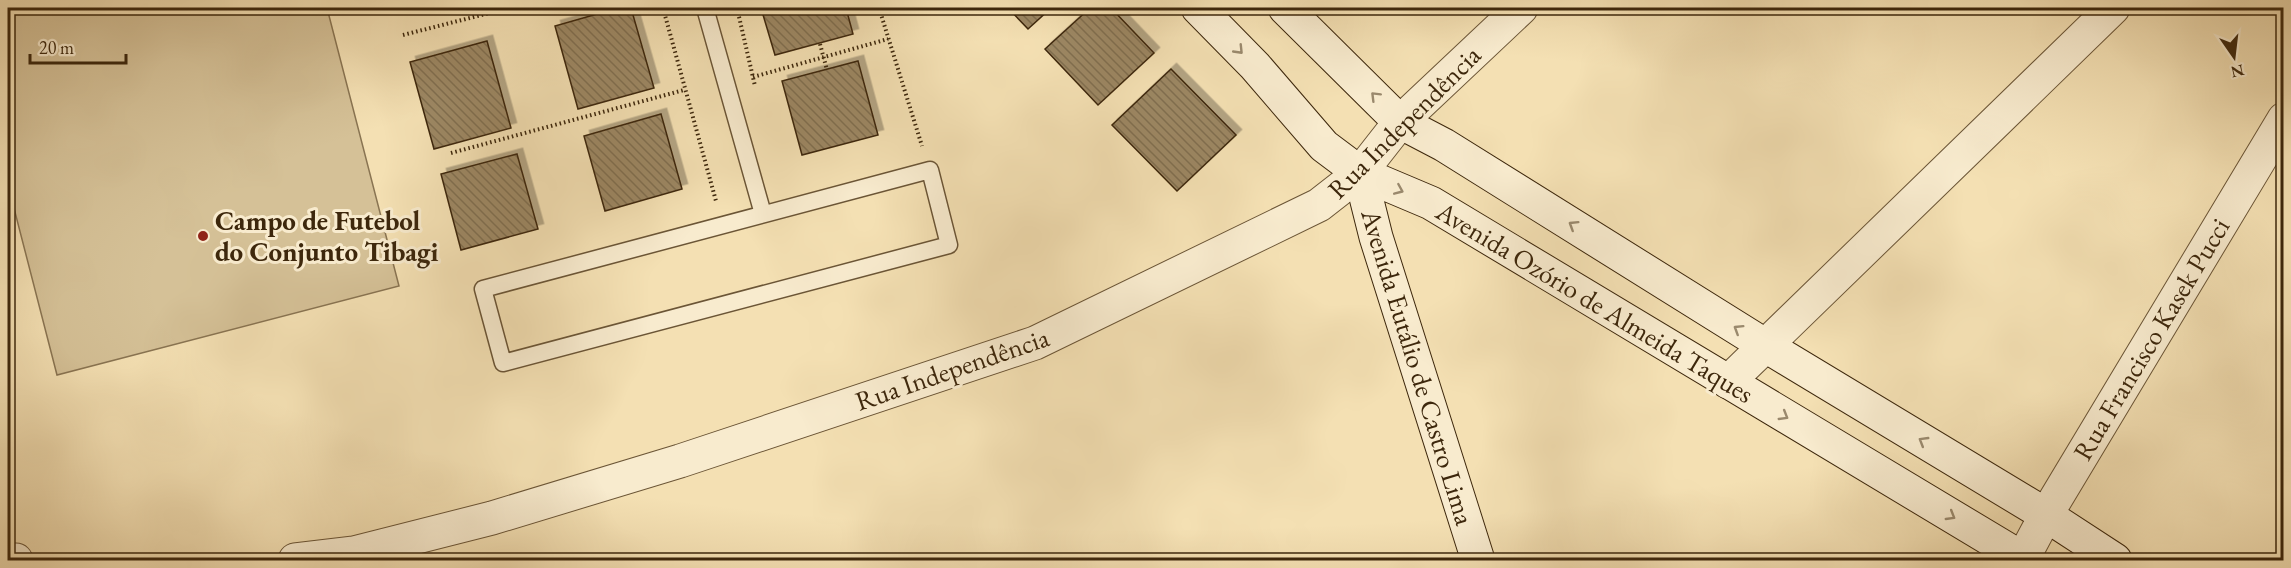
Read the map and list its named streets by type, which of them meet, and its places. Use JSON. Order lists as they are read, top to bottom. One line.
{"streets":{"street":["Rua Independência","Avenida Ozório de Almeida Taques","Rua Francisco Kasek Pucci","Avenida Eutálio de Castro Lima"]},"crossings":[["Rua Independência","Avenida Ozório de Almeida Taques"],["Rua Independência","Avenida Eutálio de Castro Lima"],["Avenida Ozório de Almeida Taques","Rua Francisco Kasek Pucci"],["Avenida Ozório de Almeida Taques","Avenida Eutálio de Castro Lima"]],"places":["Campo de Futebol do Conjunto Tibagi"],"scale_bar":"20 m","north":"bottom"}
